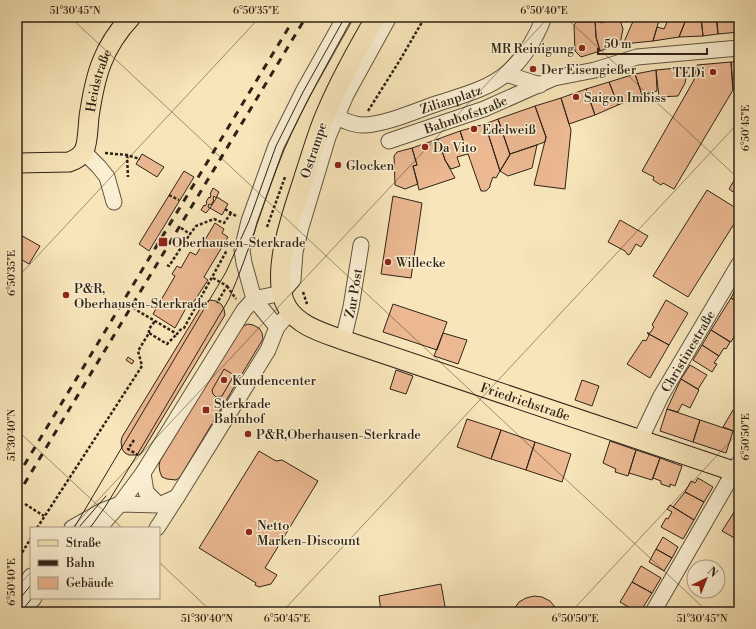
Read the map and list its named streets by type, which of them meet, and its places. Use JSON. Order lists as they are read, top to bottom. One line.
{"streets":{"main road":["Heidstraße","Ostrampe","Friedrichstraße"],"street":["Zilianplatz","Bahnhofstraße","Zur Post","Christinestraße"]},"crossings":[["Zilianplatz","Bahnhofstraße"],["Zilianplatz","Ostrampe"],["Zur Post","Friedrichstraße"],["Christinestraße","Friedrichstraße"]],"places":{"other":["MR Reinigung","Der Eisengießer","TEDi","Saigon Imbiss","Edelweiß","Da Vito","Glocken","Willecke","P&R, Oberhausen-Sterkrade","Kundencenter","P&R,Oberhausen-Sterkrade","Netto Marken-Discount"],"transit":["Oberhausen-Sterkrade","Sterkrade Bahnhof"]},"legend":["Straße","Bahn","Gebäude"],"scale_bar":"50 m","north":"top right","coordinates":["51°30'45\"N","6°50'35\"E","6°50'40\"E","6°50'45\"E","51°30'40\"N","6°50'50\"E"]}
